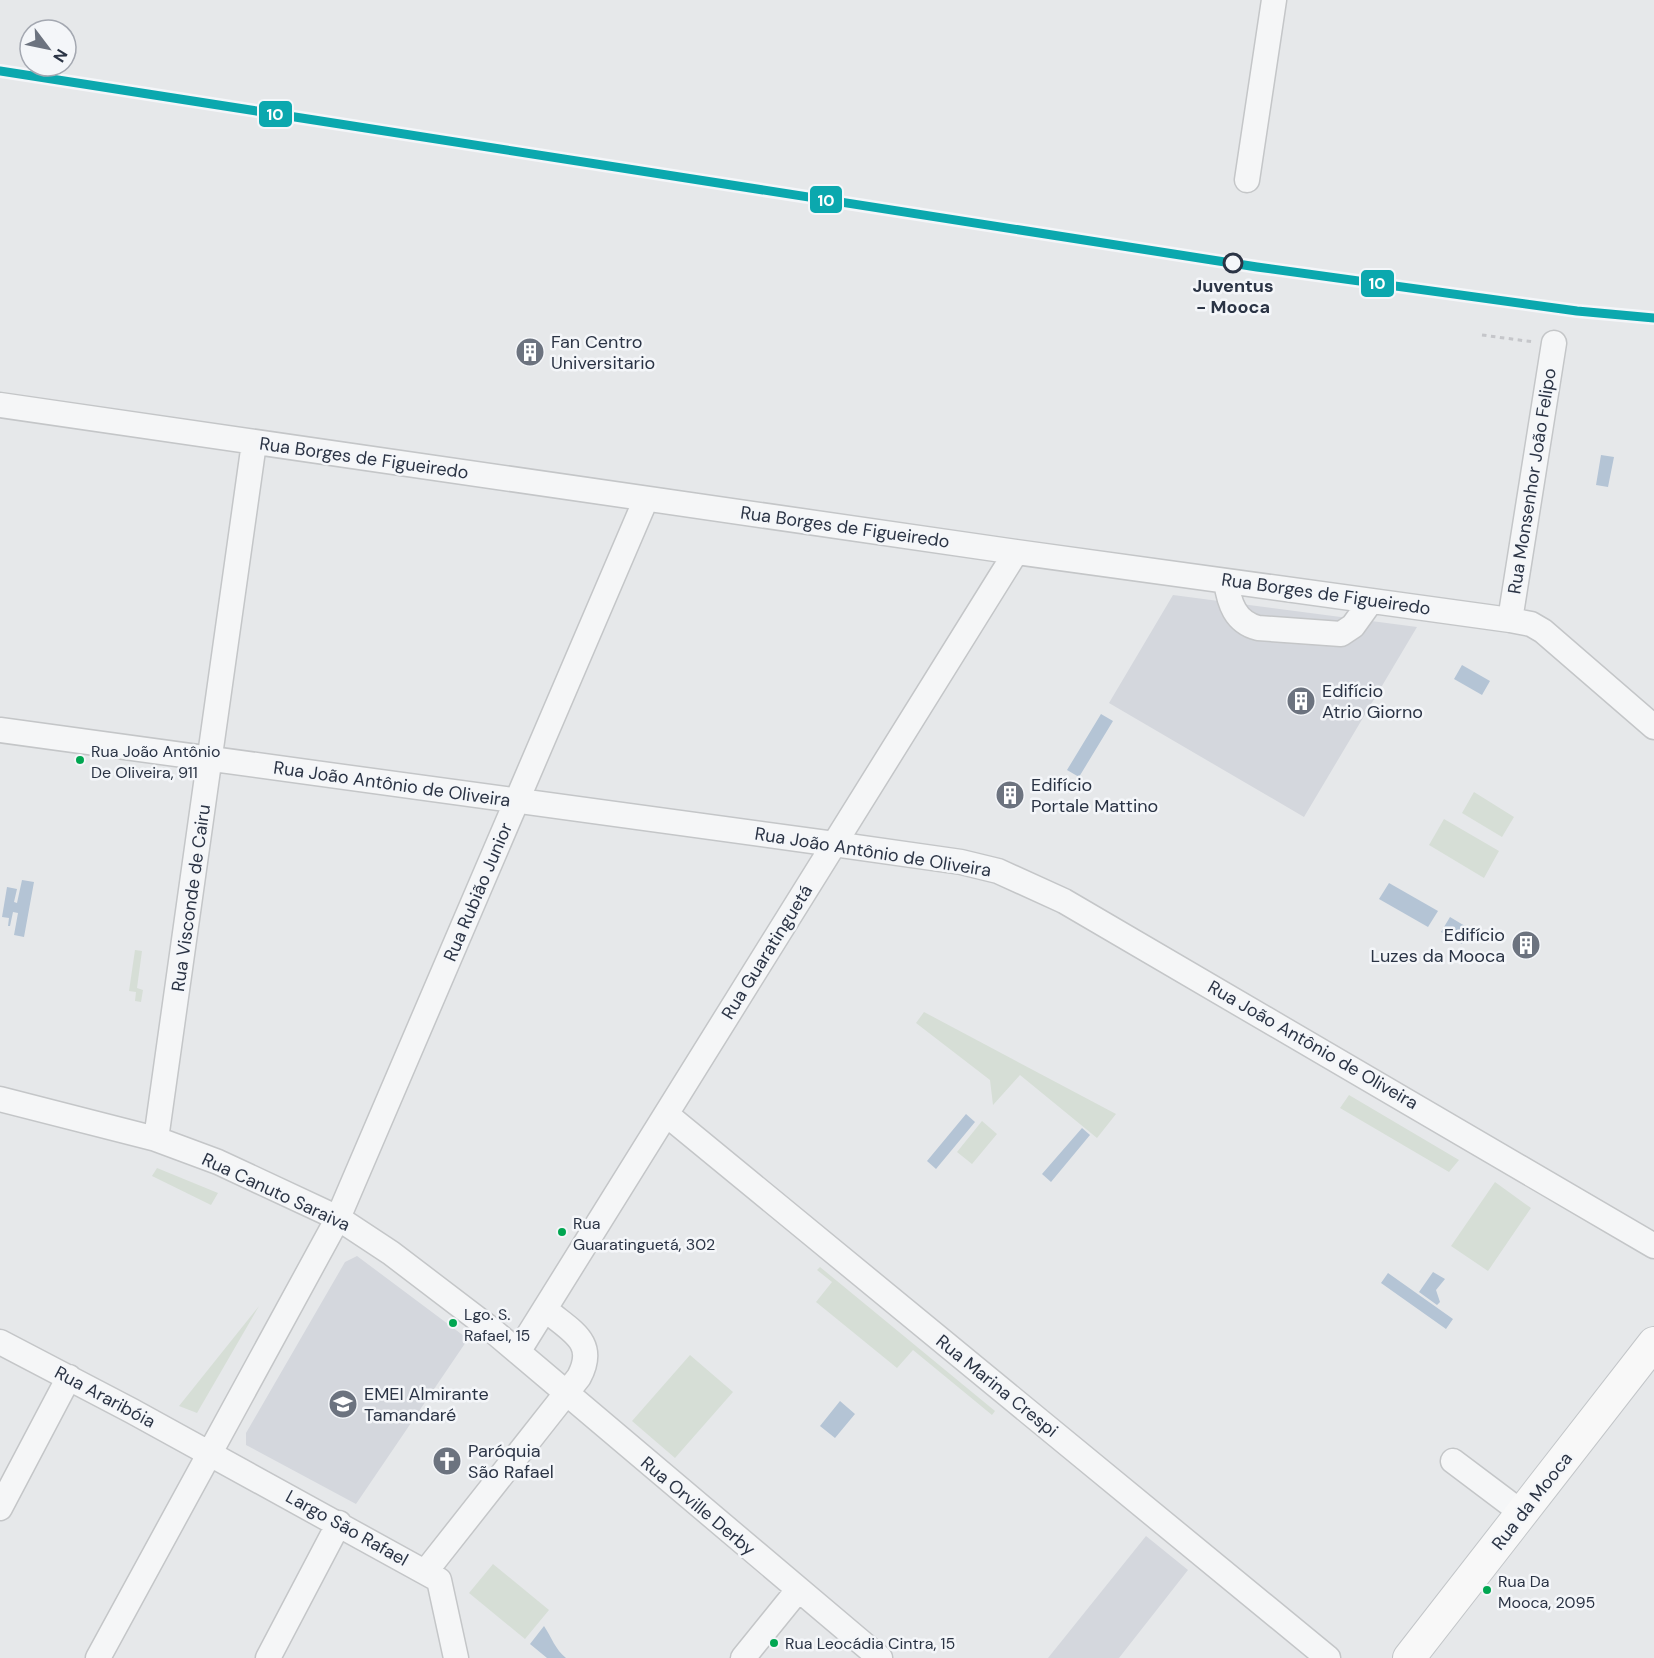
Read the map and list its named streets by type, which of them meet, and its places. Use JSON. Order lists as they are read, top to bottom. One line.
{"streets":{"main road":["Rua da Mooca"],"street":["Rua Borges de Figueiredo","Rua Monsenhor João Felipo","Rua João Antônio de Oliveira","Rua Rubião Junior","Rua Visconde de Cairu","Rua Guaratinguetá","Rua Canuto Saraiva","Rua Marina Crespi","Rua Araribóia","Rua Orville Derby","Largo São Rafael"]},"crossings":[["Rua Borges de Figueiredo","Rua Monsenhor João Felipo"],["Rua Borges de Figueiredo","Rua Rubião Junior"],["Rua Borges de Figueiredo","Rua Visconde de Cairu"],["Rua Borges de Figueiredo","Rua Guaratinguetá"],["Rua João Antônio de Oliveira","Rua Rubião Junior"],["Rua João Antônio de Oliveira","Rua Visconde de Cairu"],["Rua João Antônio de Oliveira","Rua Guaratinguetá"],["Rua Rubião Junior","Rua Canuto Saraiva"],["Rua Visconde de Cairu","Rua Canuto Saraiva"],["Rua Guaratinguetá","Rua Canuto Saraiva"],["Rua Guaratinguetá","Rua Marina Crespi"],["Rua Guaratinguetá","Rua Orville Derby"],["Rua Guaratinguetá","Largo São Rafael"],["Rua Canuto Saraiva","Rua Orville Derby"],["Rua Araribóia","Largo São Rafael"],["Rua Orville Derby","Largo São Rafael"]],"places":{"other":["Juventus - Mooca","Rua João Antônio De Oliveira, 911","Rua Guaratinguetá, 302","Lgo. S. Rafael, 15","Rua Da Mooca, 2095","Rua Leocádia Cintra, 15"],"building":["Fan Centro Universitario","Edifício Atrio Giorno","Edifício Portale Mattino","Edifício Luzes da Mooca"],"school or university":["EMEI Almirante Tamandaré"],"church":["Paróquia São Rafael"]},"lines":["transit line 10"],"north":"bottom right"}
